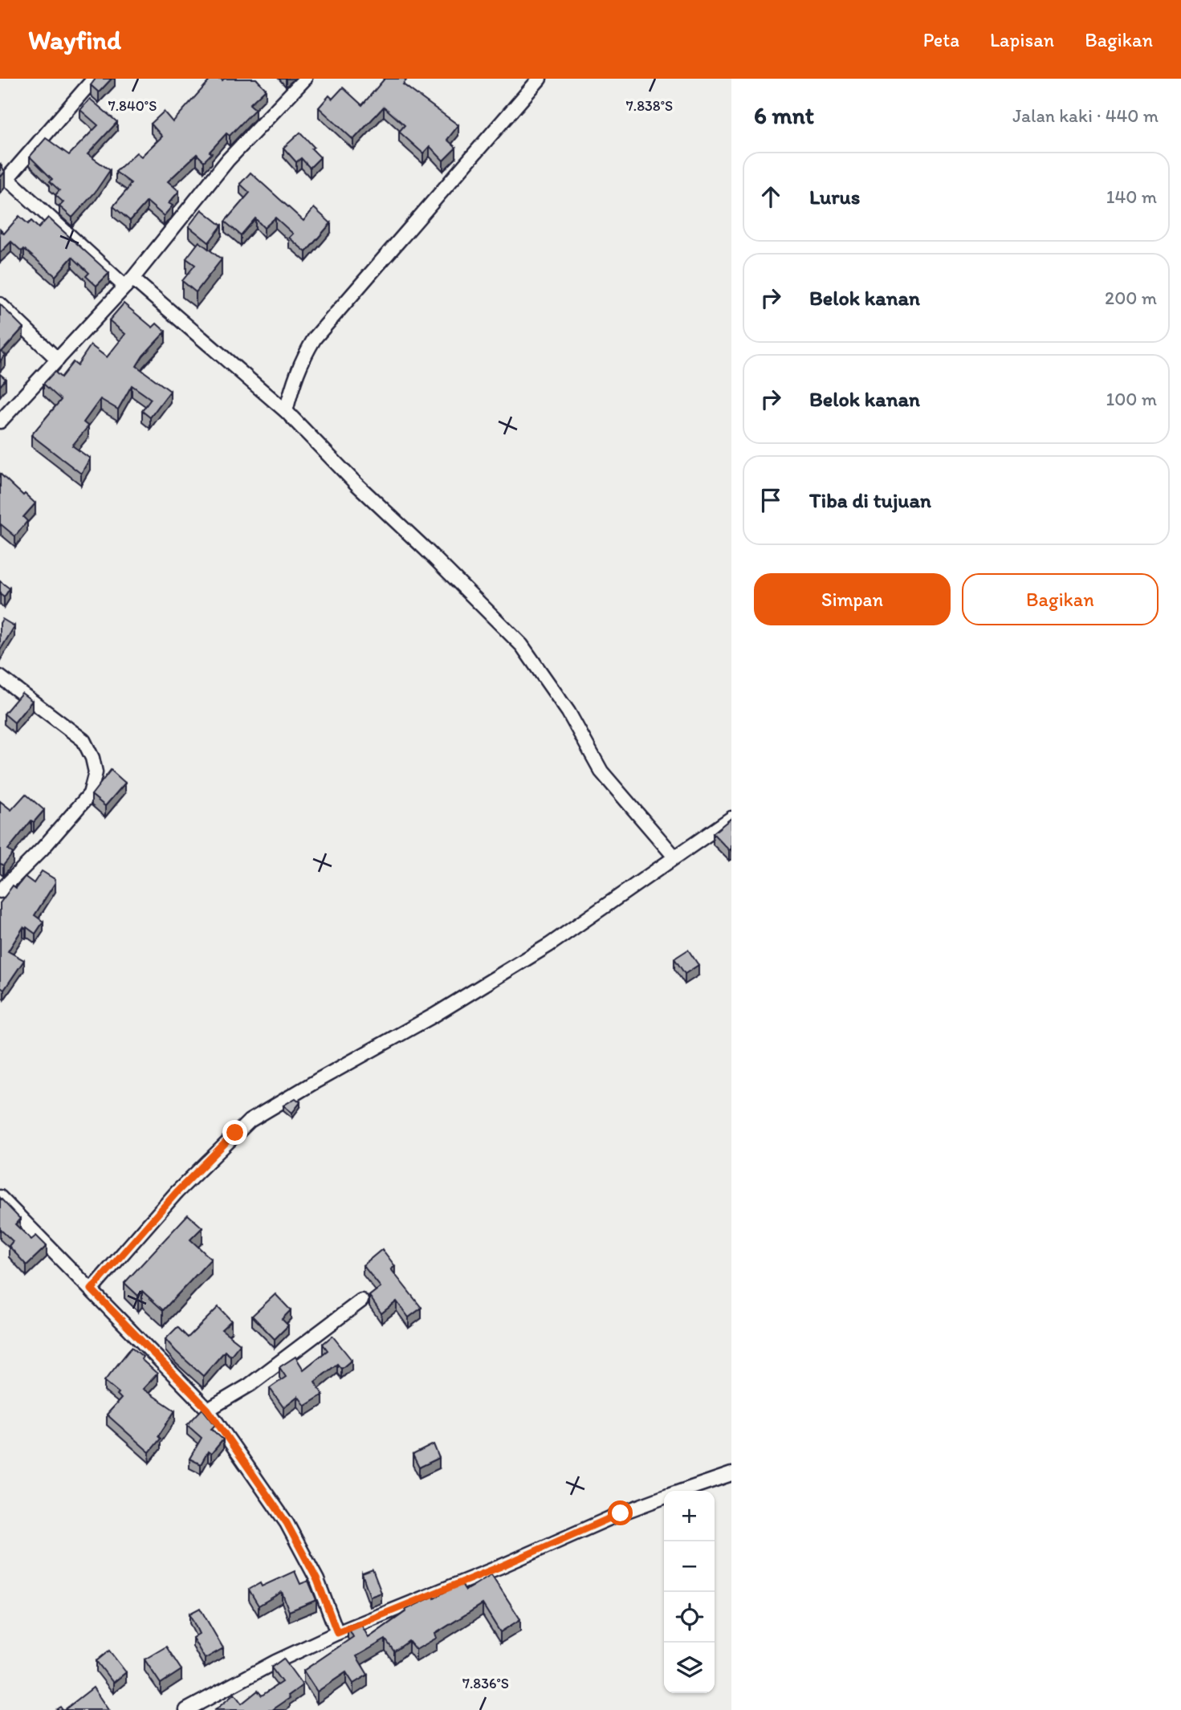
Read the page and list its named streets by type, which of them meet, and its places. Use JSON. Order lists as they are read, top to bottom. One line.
{"page":{"header":"Wayfind","nav":["Peta","Lapisan","Bagikan"],"heading":["6 mnt","Jalan kaki · 440 m"],"list":[["Lurus","140 m"],["Belok kanan","200 m"],["Belok kanan","100 m"],"Tiba di tujuan"],"buttons":["Simpan","Bagikan"],"map_buttons":["+","−"]},"coordinates":["7.840°S","7.838°S","7.836°S"]}
